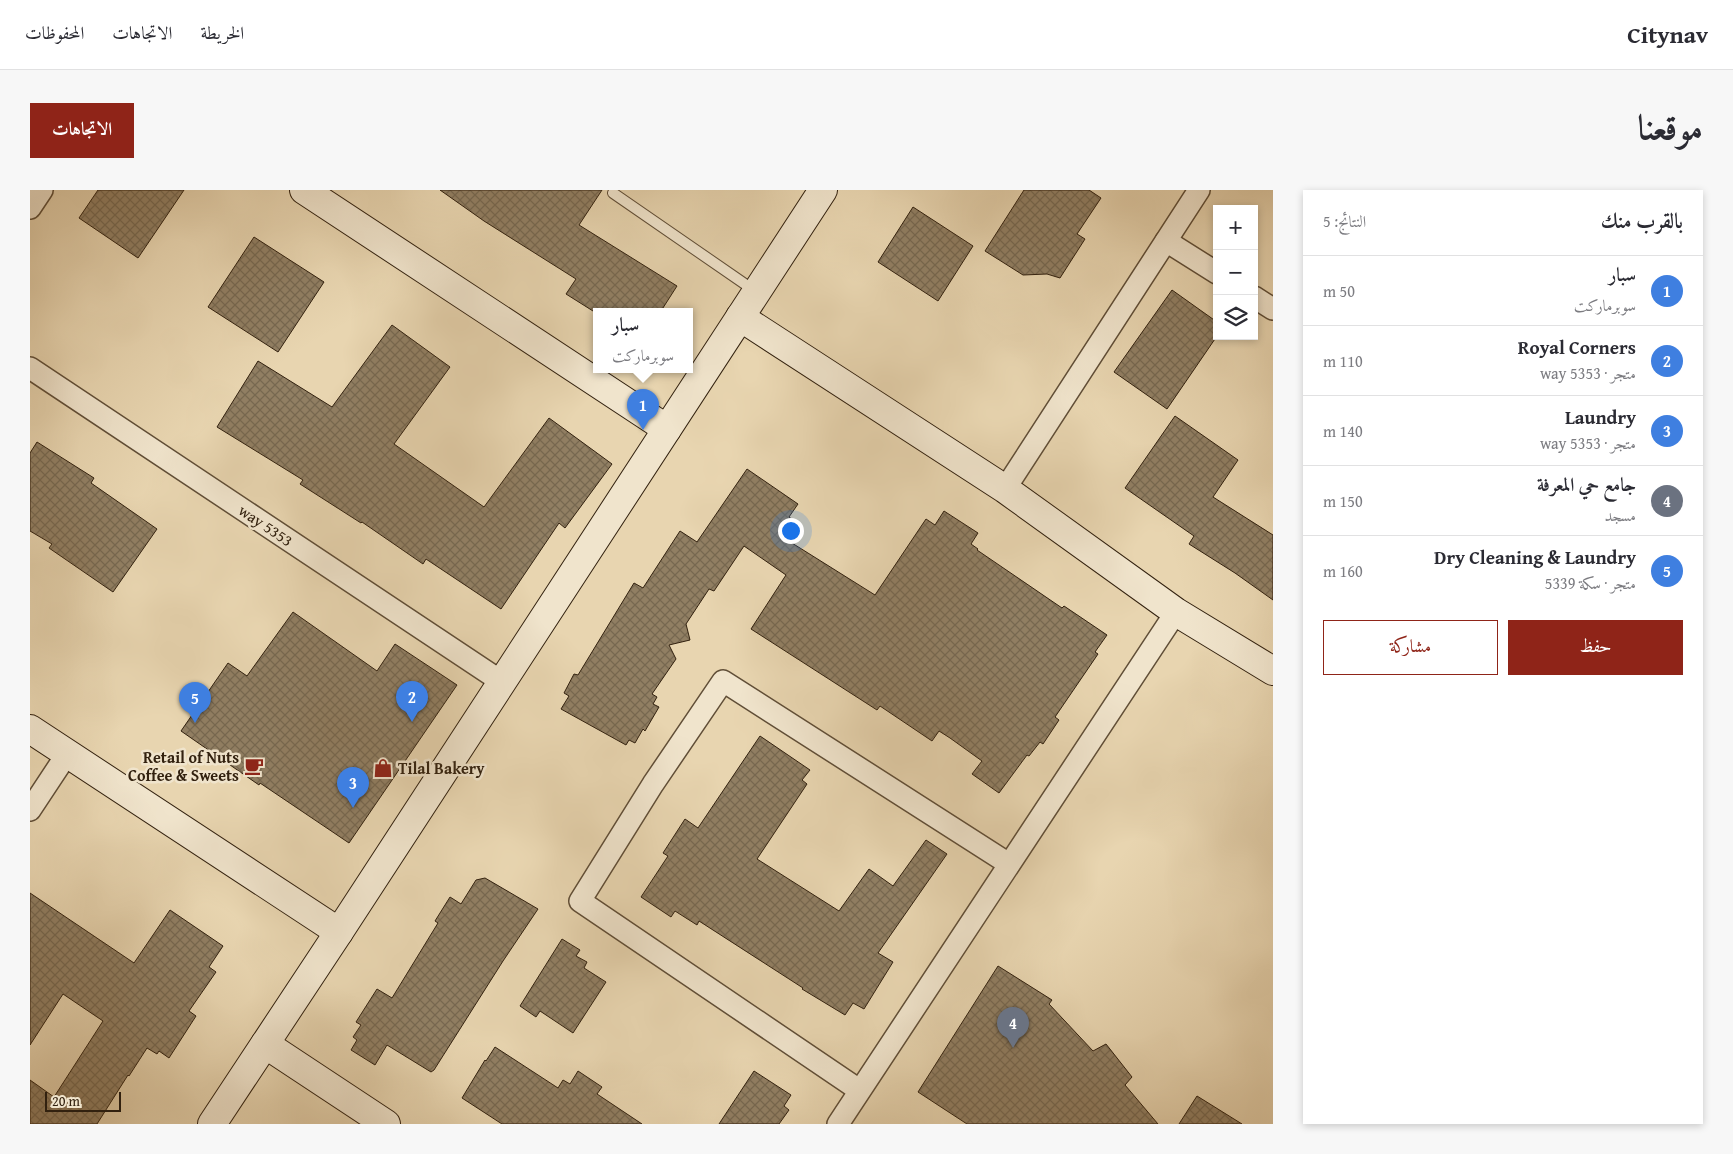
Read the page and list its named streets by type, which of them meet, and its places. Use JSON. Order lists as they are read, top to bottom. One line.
{"streets":{"street":["way 5353"]},"places":{"cafe":["Retail of Nuts Coffee & Sweets"],"shop":["Tilal Bakery"]},"scale_bar":"20 m","page":{"header":"Citynav","nav":["الخريطة","الاتجاهات","المحفوظات"],"title":"موقعنا","buttons":["الاتجاهات",["حفظ","مشاركة"]],"heading":["بالقرب منك","النتائج: 5"],"map_buttons":["+","−"],"list":[{"mark":"1","name":"سبار","note":"سوبرماركت","value":"50 m"},{"mark":"2","name":"Royal Corners","note":"متجر · way 5353","value":"110 m"},{"mark":"3","name":"Laundry","note":"متجر · way 5353","value":"140 m"},{"mark":"4","name":"جامع حي المعرفة","note":"مسجد","value":"150 m"},{"mark":"5","name":"Dry Cleaning & Laundry","note":"متجر · سكة 5339","value":"160 m"}],"popup":["سبار","سوبرماركت"],"pins":["1","2","5","3","4"],"scale":"20 m"}}
